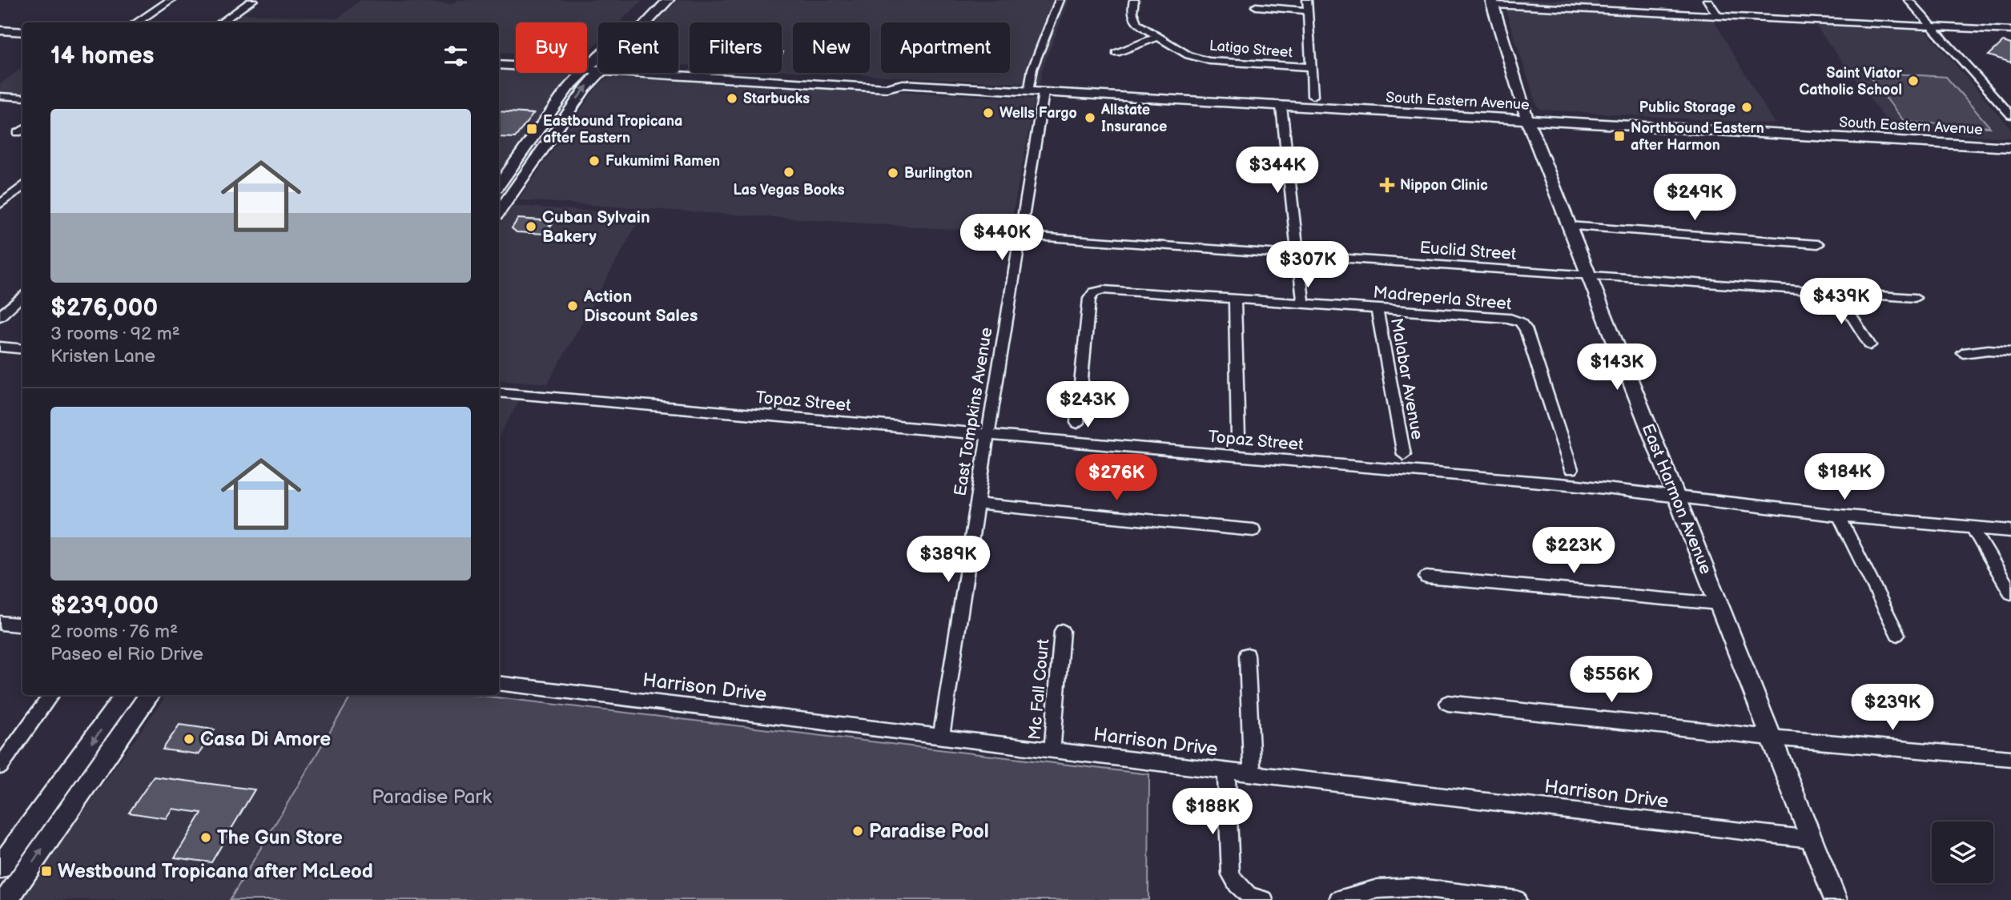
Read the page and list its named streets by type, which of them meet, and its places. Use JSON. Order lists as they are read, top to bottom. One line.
{"streets":{"main road":["South Eastern Avenue","East Harmon Avenue"],"street":["Latigo Street","Euclid Street","Madreperla Street","Malabar Avenue","Topaz Street","East Tompkins Avenue","Harrison Drive","Mc Fall Court"]},"crossings":[["South Eastern Avenue","East Tompkins Avenue"],["South Eastern Avenue","East Harmon Avenue"],["Euclid Street","East Tompkins Avenue"],["Euclid Street","East Harmon Avenue"],["Madreperla Street","Malabar Avenue"],["Topaz Street","East Tompkins Avenue"],["Topaz Street","East Harmon Avenue"],["East Tompkins Avenue","Harrison Drive"],["East Harmon Avenue","Harrison Drive"],["Harrison Drive","Mc Fall Court"]],"parks":["Paradise Park"],"places":{"other":["Saint Viator Catholic School","Starbucks","Public Storage","Wells Fargo","Allstate Insurance","Fukumimi Ramen","Las Vegas Books","Burlington","Cuban Sylvain Bakery","Action Discount Sales","Casa Di Amore","Paradise Pool","The Gun Store"],"transit":["Eastbound Tropicana after Eastern","Northbound Eastern after Harmon","Westbound Tropicana after McLeod"],"health":["Nippon Clinic"]},"page":{"chip":["Buy","Rent","Filters","New","Apartment"],"heading":"14 homes","list":[{"name":"$276,000","note":"3 rooms · 92 m² · Kristen Lane"},{"name":"$239,000","note":"2 rooms · 76 m² · Paseo el Rio Drive"}],"price":["$344K","$249K","$440K","$307K","$439K","$143K","$243K","$184K","$276K","$223K","$389K","$556K","$239K","$188K"]}}
